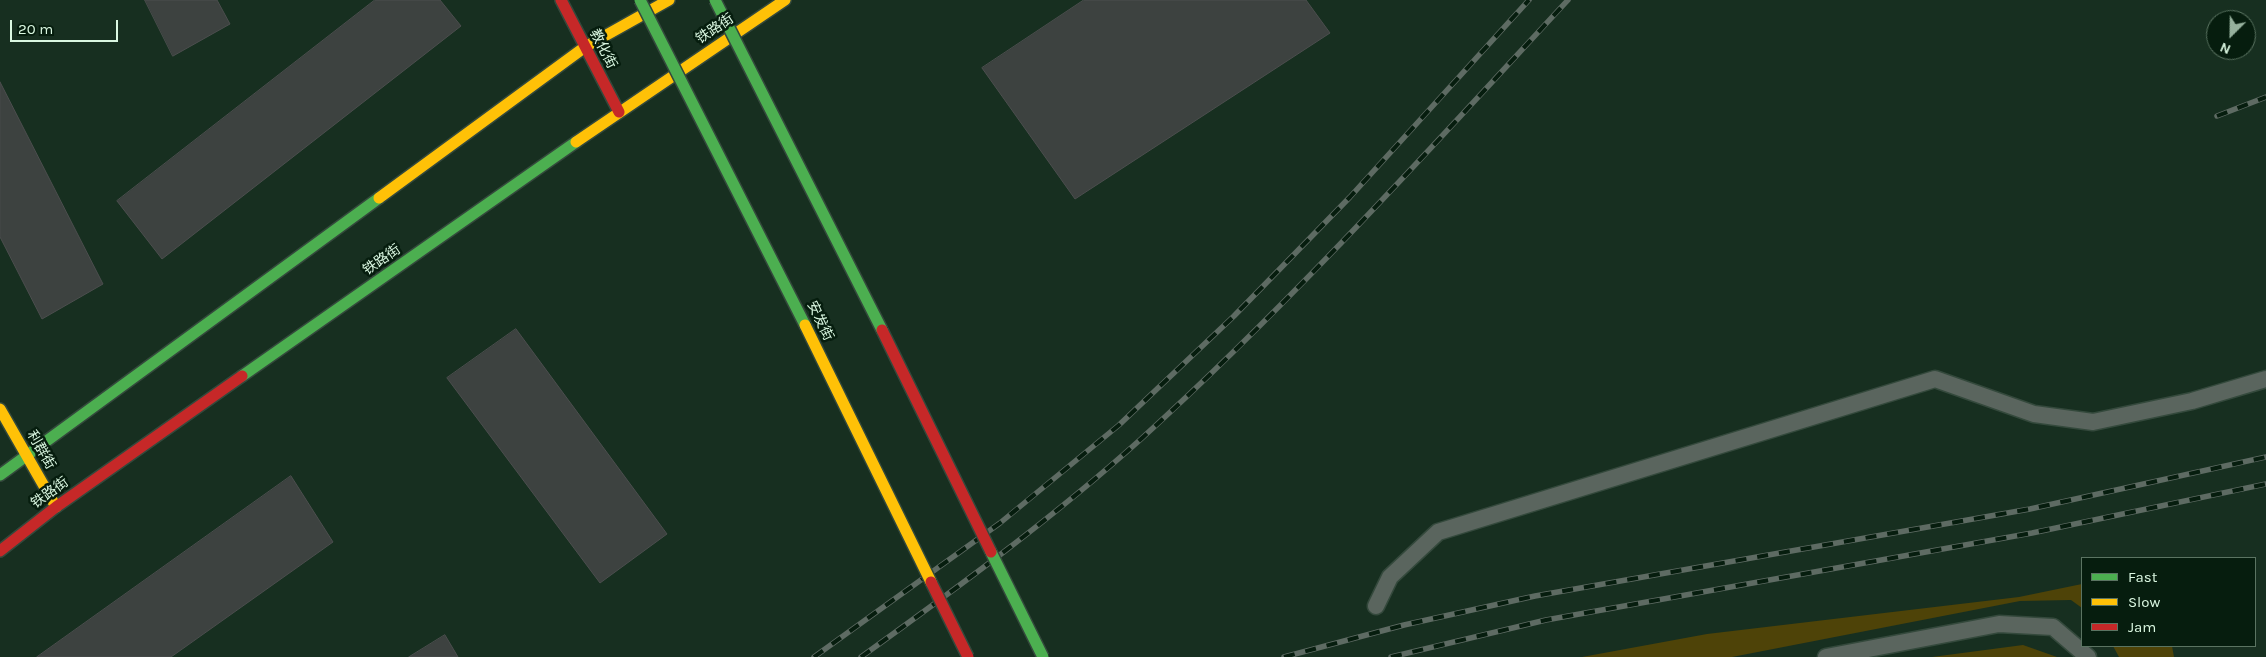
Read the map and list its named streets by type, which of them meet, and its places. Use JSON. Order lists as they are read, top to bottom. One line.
{"streets":{"main road":["铁路街","教化街","安发街","利群街"]},"crossings":[["铁路街","教化街"],["铁路街","利群街"]],"legend":["Fast","Slow","Jam"],"scale_bar":"20 m","north":"bottom left"}
